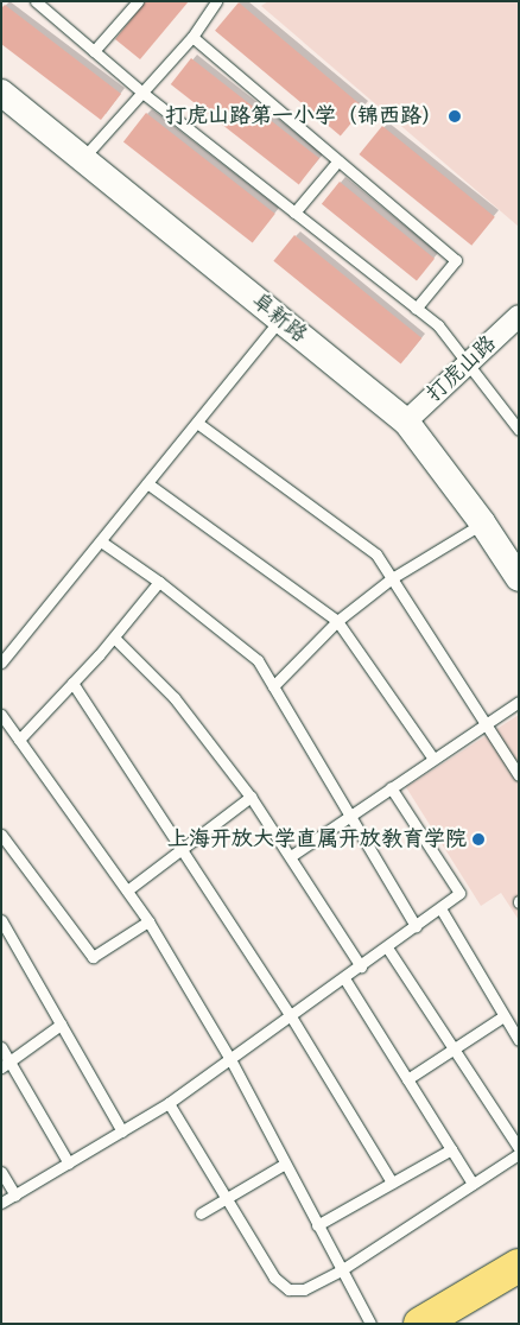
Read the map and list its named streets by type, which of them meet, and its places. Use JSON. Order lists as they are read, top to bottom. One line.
{"streets":{"street":["阜新路","打虎山路"]},"crossings":[["阜新路","打虎山路"]],"places":["打虎山路第一小学（锦西路）","上海开放大学直属开放教育学院"]}
